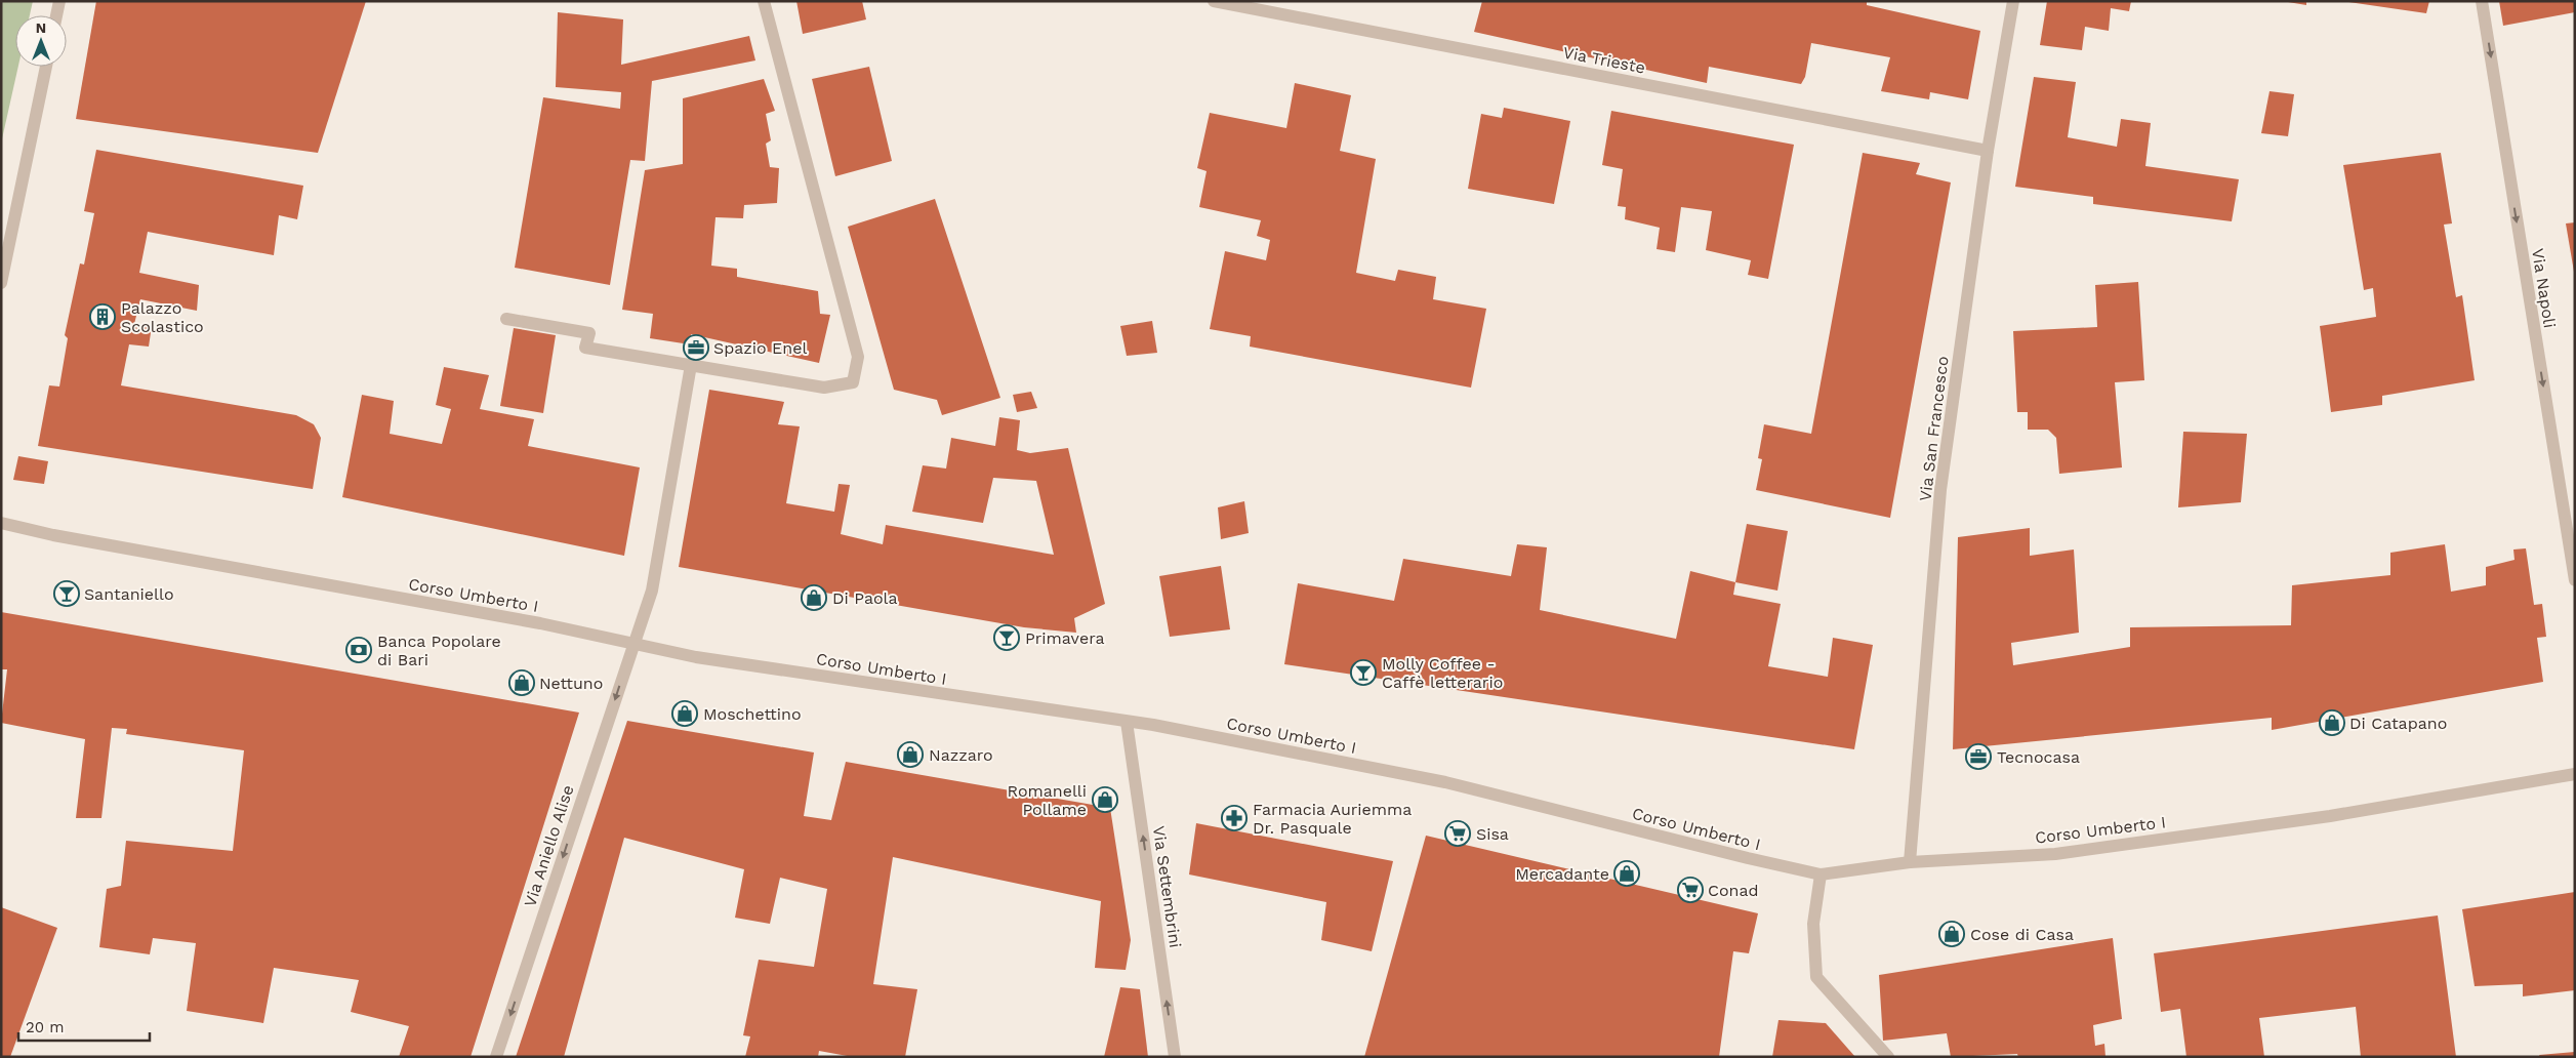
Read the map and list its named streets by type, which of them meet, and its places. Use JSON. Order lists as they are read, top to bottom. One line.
{"streets":{"street":["Via Trieste","Via Napoli","Via San Francesco","Corso Umberto I","Via Aniello Alise","Via Settembrini"]},"crossings":[["Via Trieste","Via San Francesco"],["Via San Francesco","Corso Umberto I"],["Corso Umberto I","Via Aniello Alise"],["Corso Umberto I","Via Settembrini"]],"one_way":["Via Napoli","Via Aniello Alise","Via Settembrini"],"places":{"building":["Palazzo Scolastico"],"office":["Spazio Enel","Tecnocasa"],"bar":["Santaniello","Primavera","Molly Coffee - Caffè letterario"],"shop":["Di Paola","Nettuno","Moschettino","Di Catapano","Nazzaro","Romanelli Pollame","Mercadante","Cose di Casa"],"bank":["Banca Popolare di Bari"],"pharmacy":["Farmacia Auriemma Dr. Pasquale"],"supermarket":["Sisa","Conad"]},"scale_bar":"20 m","north":"top"}
